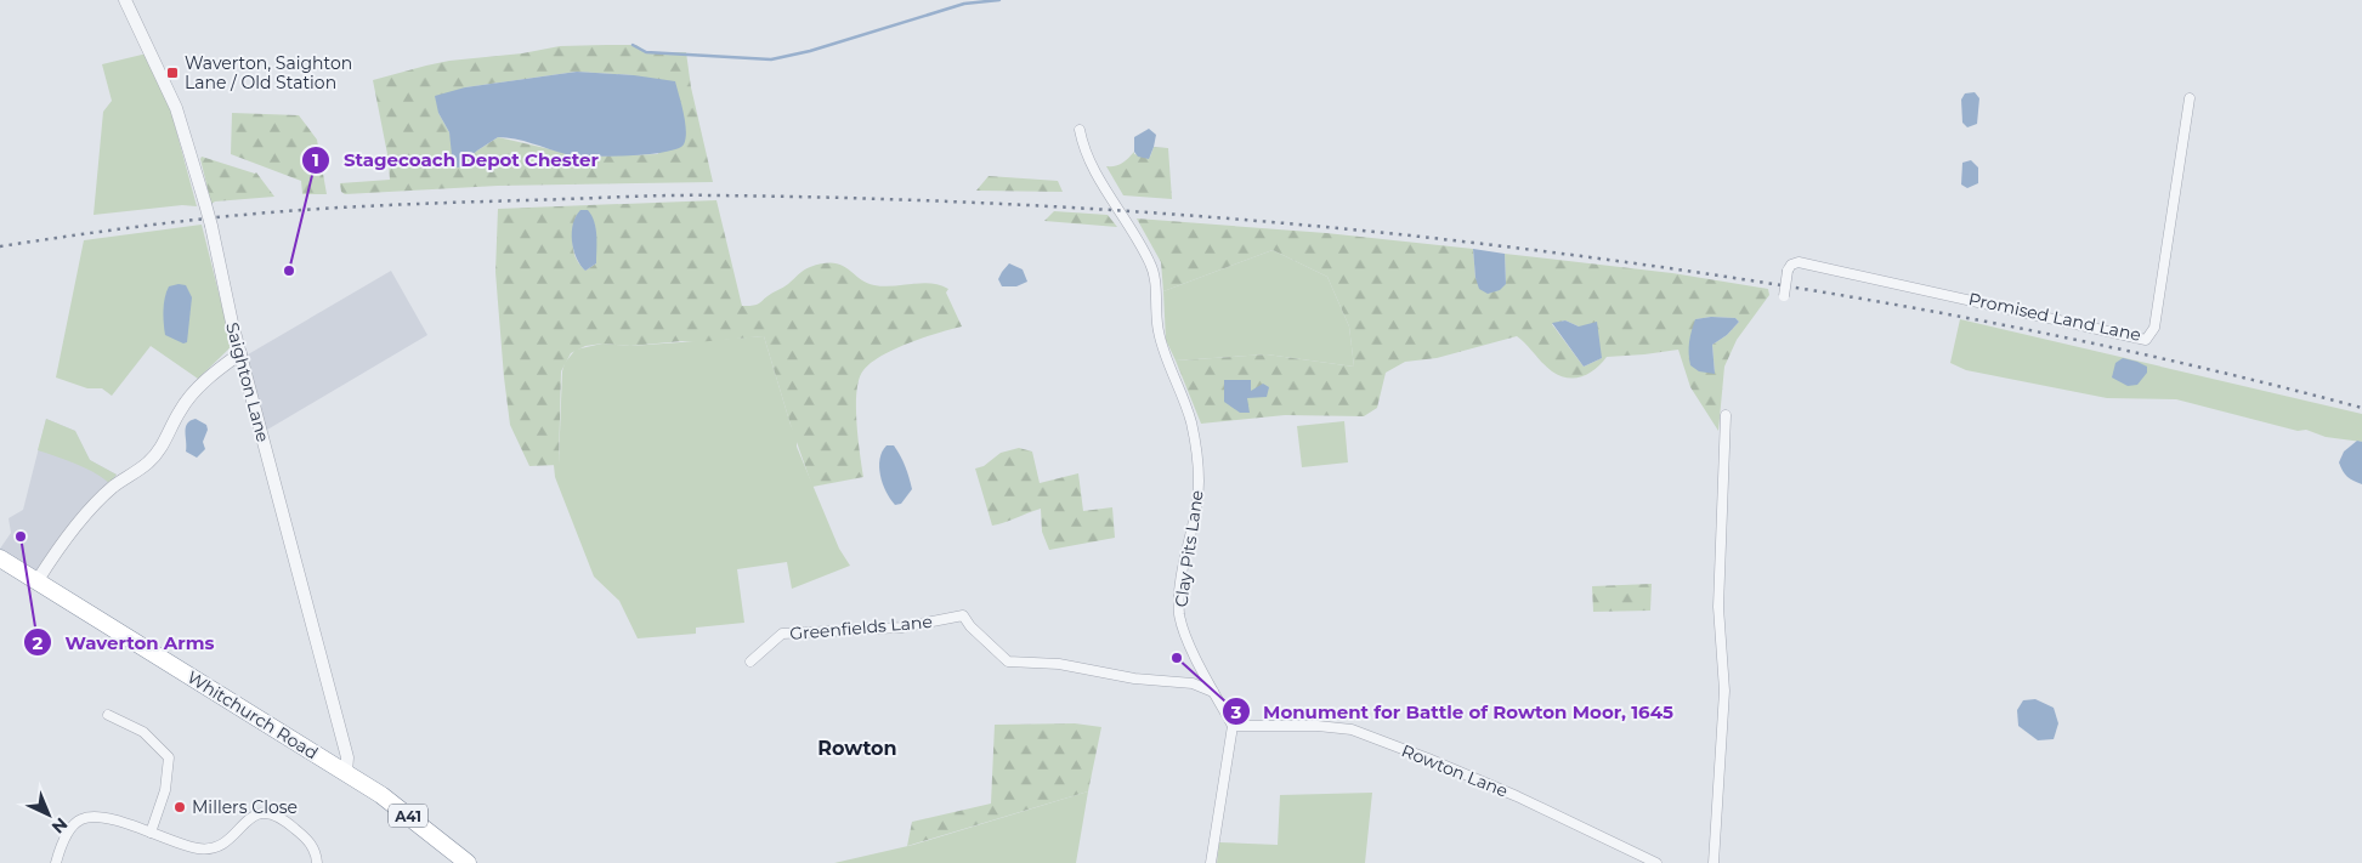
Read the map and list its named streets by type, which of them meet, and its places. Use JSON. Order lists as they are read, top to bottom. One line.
{"streets":{"highway":["Whitchurch Road","A41"],"street":["Promised Land Lane","Saighton Lane","Clay Pits Lane","Greenfields Lane","Rowton Lane"]},"crossings":[["Saighton Lane","Whitchurch Road"],["Clay Pits Lane","Greenfields Lane"],["Clay Pits Lane","Rowton Lane"]],"districts":["Rowton"],"places":{"transit":["Waverton, Saighton Lane / Old Station"],"other":["Stagecoach Depot Chester","Waverton Arms","Monument for Battle of Rowton Moor, 1645","Millers Close"]},"north":"bottom right"}
